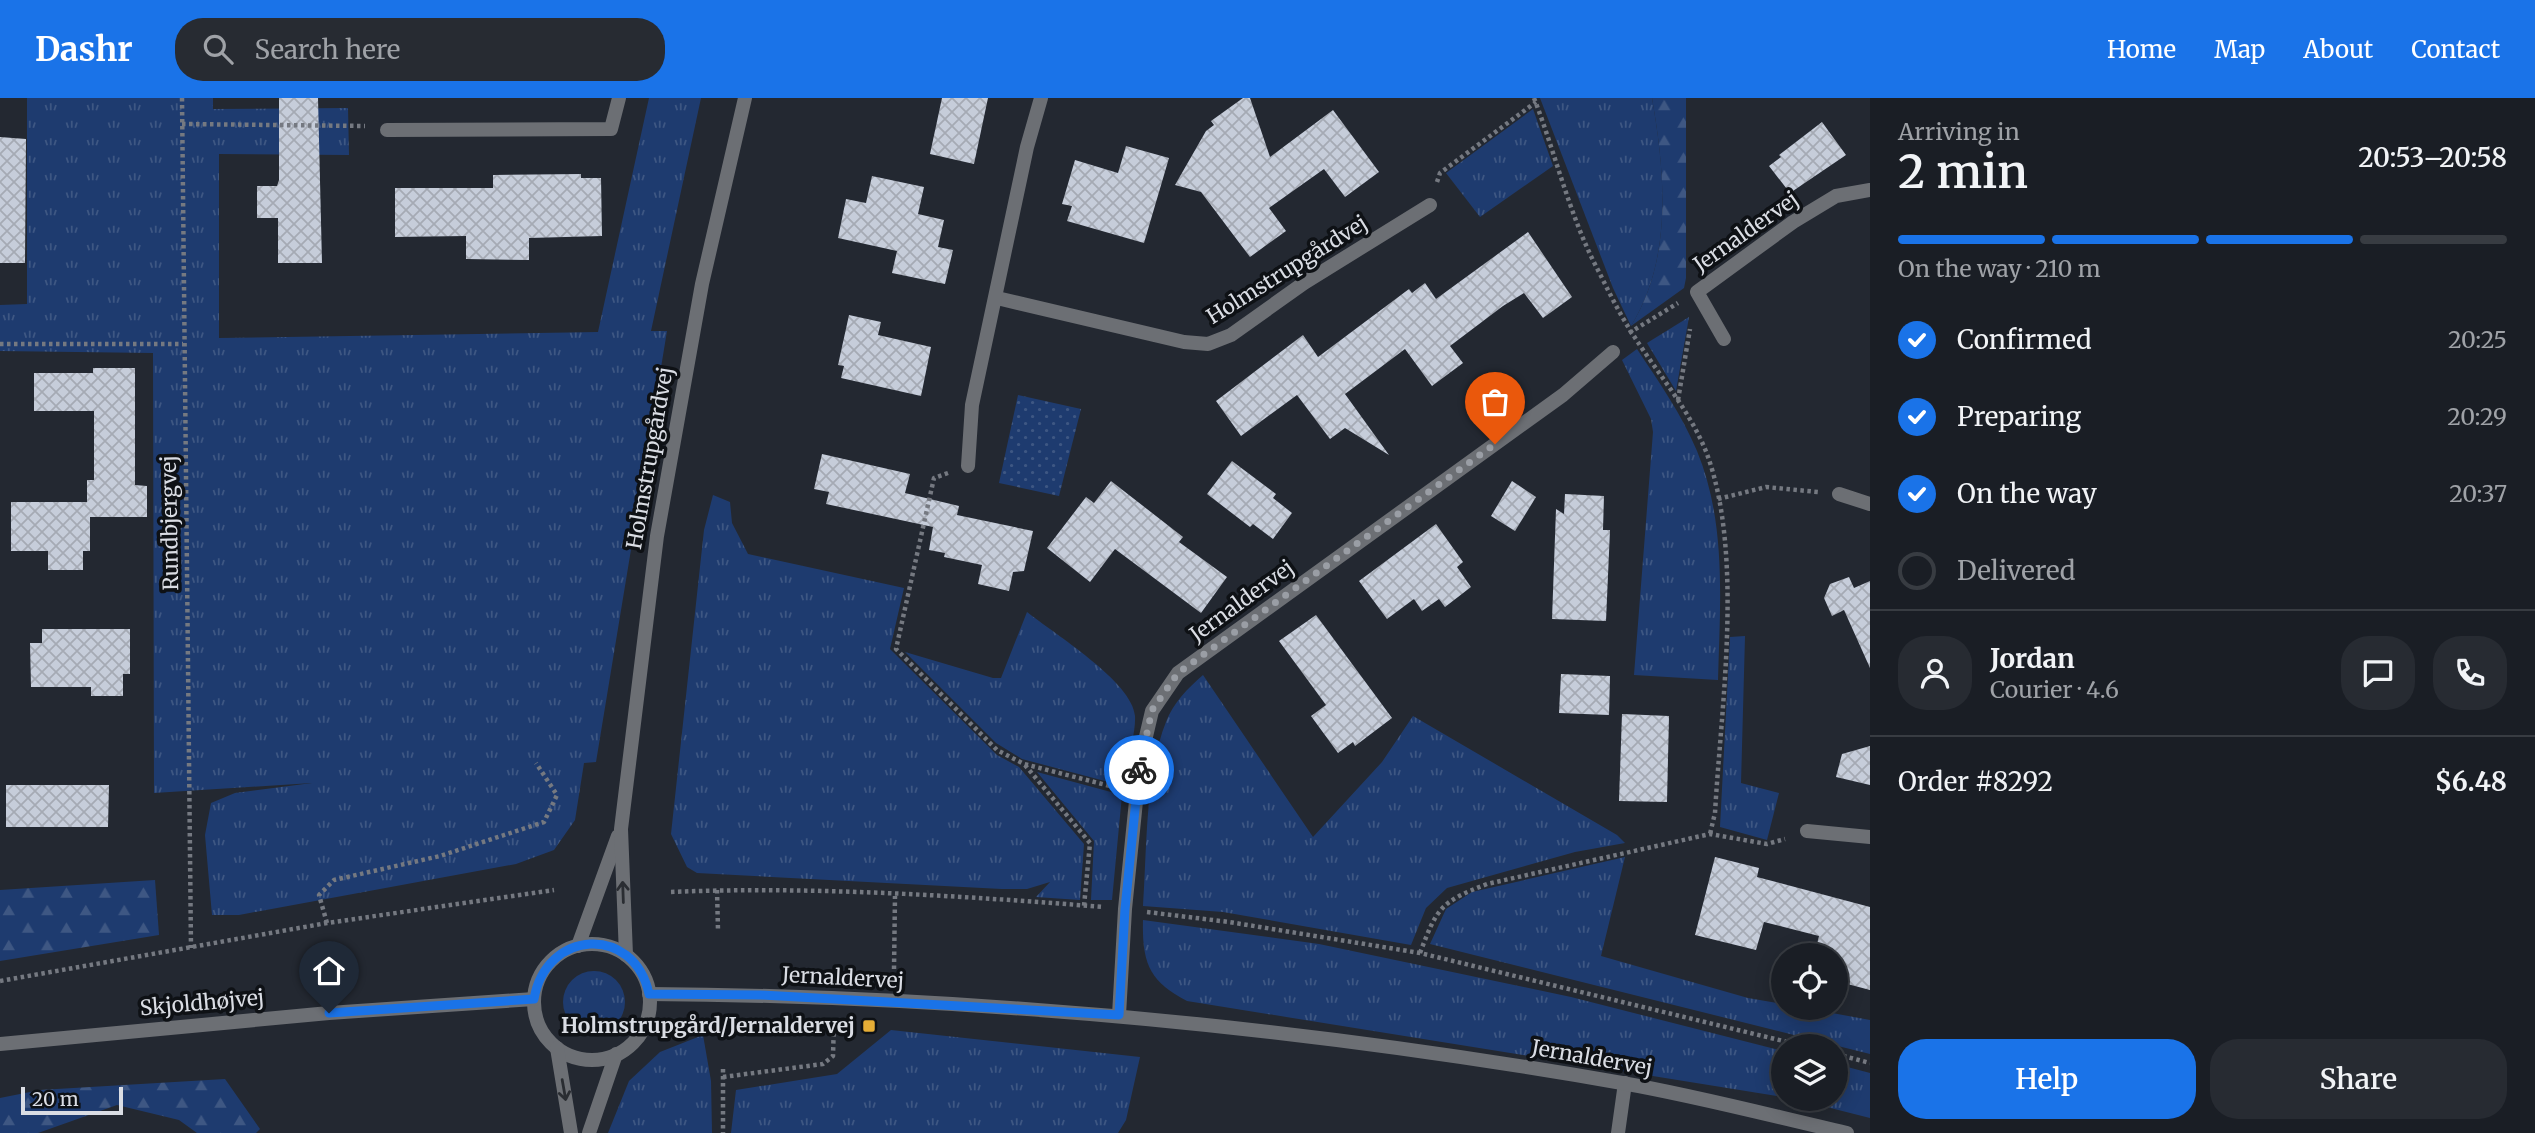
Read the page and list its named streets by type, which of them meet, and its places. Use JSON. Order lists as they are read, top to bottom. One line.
{"streets":{"street":["Jernaldervej","Holmstrupgårdvej","Skjoldhøjvej"],"path":["Rundbjergvej"]},"crossings":[["Jernaldervej","Holmstrupgårdvej"],["Jernaldervej","Skjoldhøjvej"],["Holmstrupgårdvej","Skjoldhøjvej"]],"places":{"transit":["Holmstrupgård/Jernaldervej"]},"scale_bar":"20 m","page":{"header":"Dashr","search":"Search here","nav":["Home","Map","About","Contact"],"heading":["2 min","Arriving in","20:53–20:58"],"panel":["Jordan","Courier · 4.6","Order #8292","$6.48"],"bar":"On the way · 210 m","list":[["Confirmed","20:25"],["Preparing","20:29"],["On the way","20:37"],"Delivered"],"buttons":["Help","Share"],"scale":"20 m"}}
